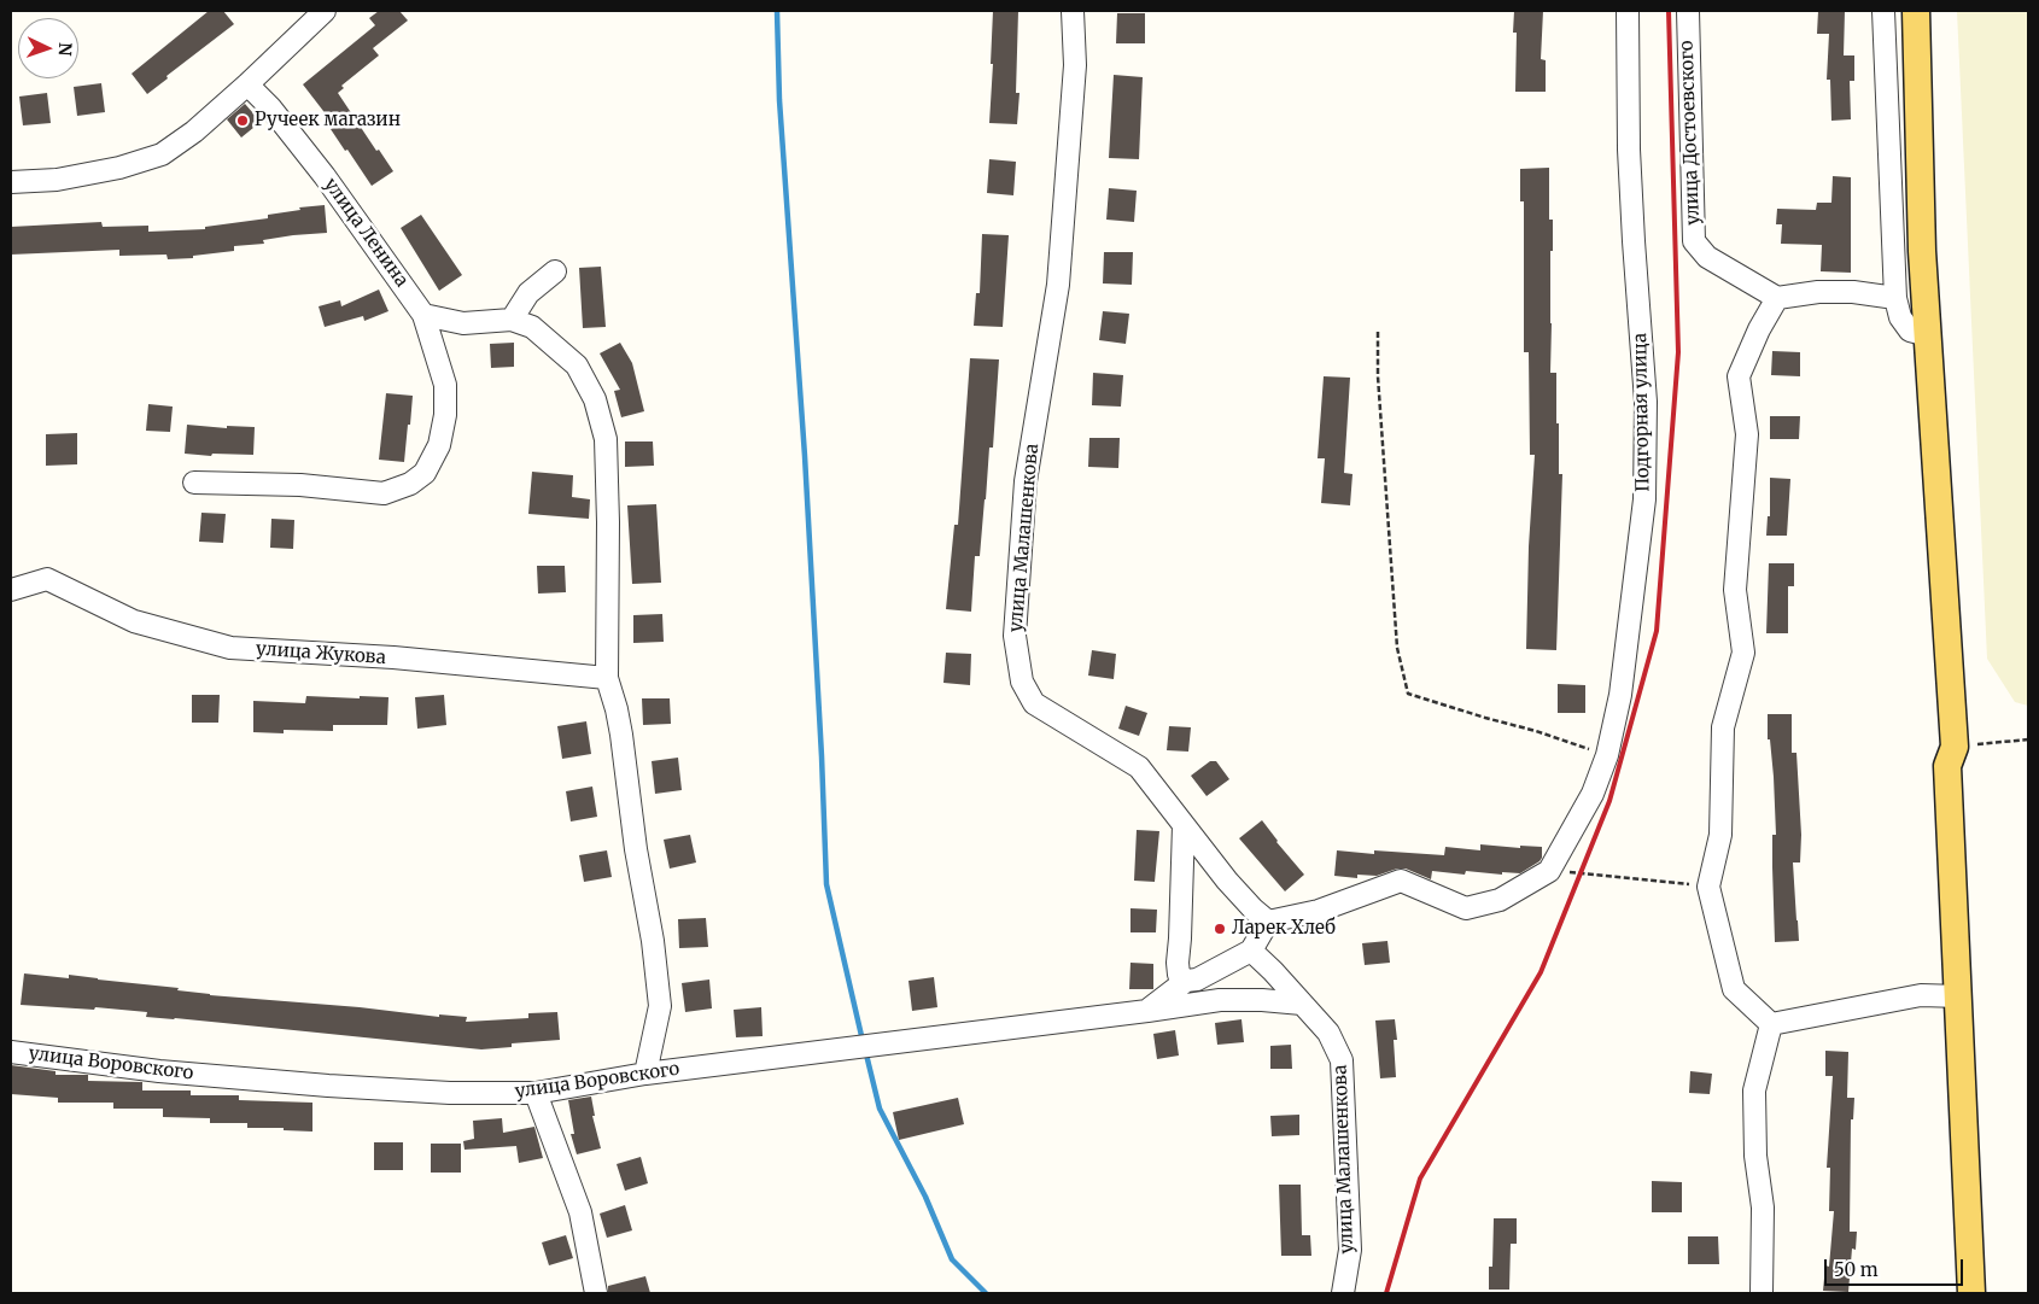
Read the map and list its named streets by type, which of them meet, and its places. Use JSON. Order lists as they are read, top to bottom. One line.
{"streets":{"street":["улица Достоевского","улица Ленина","Подгорная улица","улица Малашенкова","улица Жукова","улица Воровского"]},"crossings":[["улица Малашенкова","улица Воровского"]],"places":["Ручеек магазин","Ларек Хлеб"],"scale_bar":"50 m","north":"right"}
